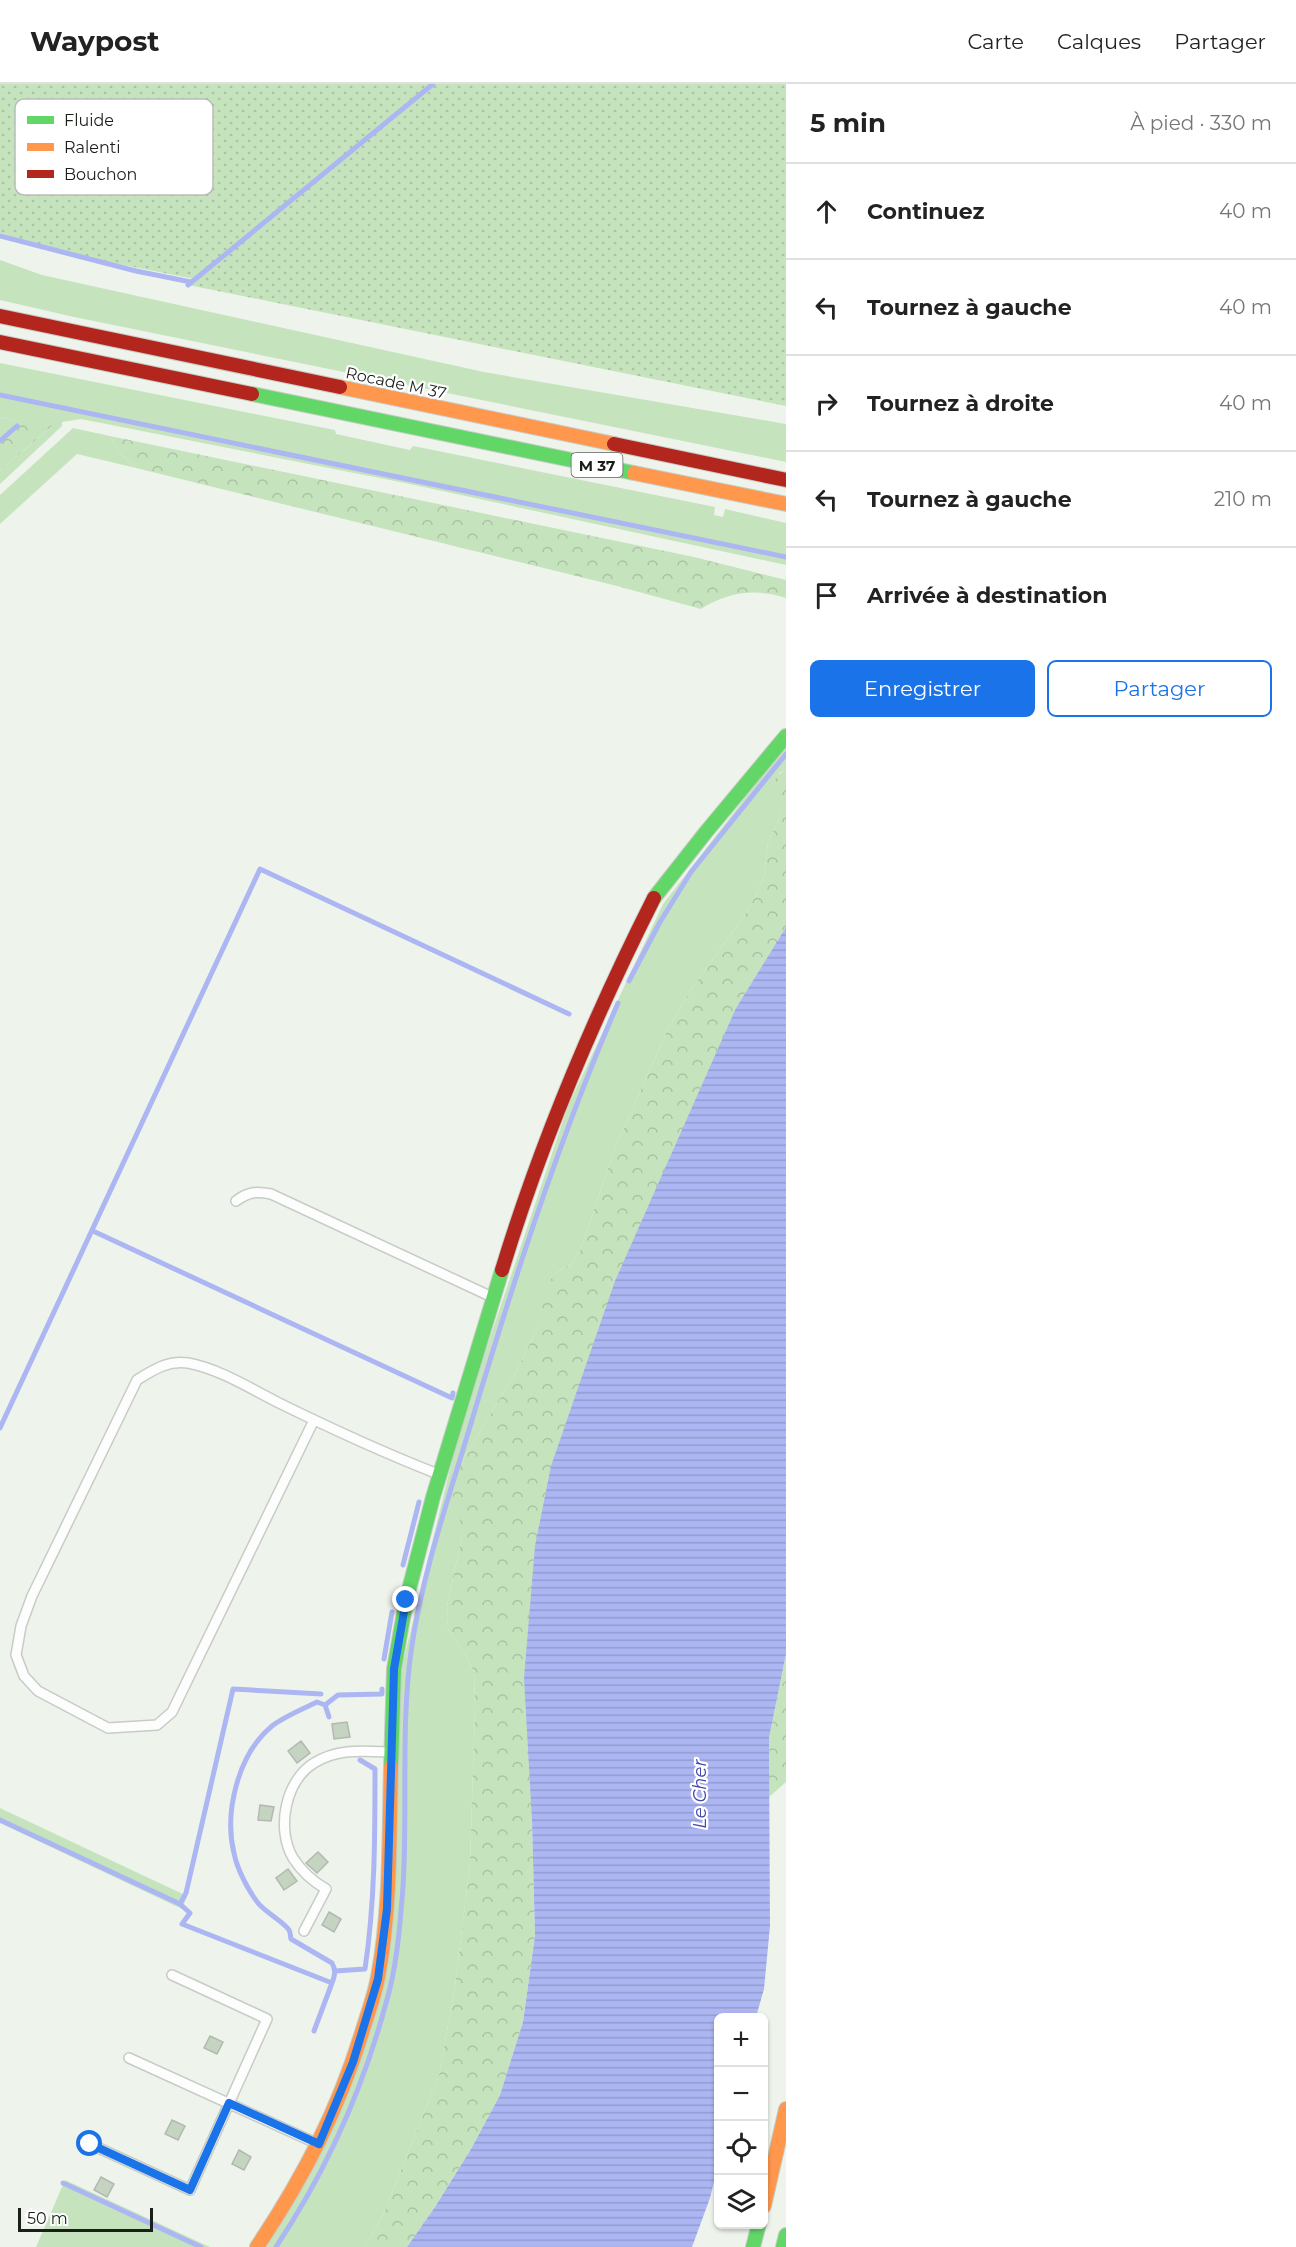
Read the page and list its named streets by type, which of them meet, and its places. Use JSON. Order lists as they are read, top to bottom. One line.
{"streets":{"main road":["Rocade M 37","M 37"]},"water":["Le Cher"],"legend":["Fluide","Ralenti","Bouchon"],"scale_bar":"50 m","page":{"header":"Waypost","nav":["Carte","Calques","Partager"],"heading":["5 min","À pied · 330 m"],"list":[["Continuez","40 m"],["Tournez à gauche","40 m"],["Tournez à droite","40 m"],["Tournez à gauche","210 m"],"Arrivée à destination"],"buttons":["Enregistrer","Partager"],"map_buttons":["+","−"],"scale":"50 m"}}
